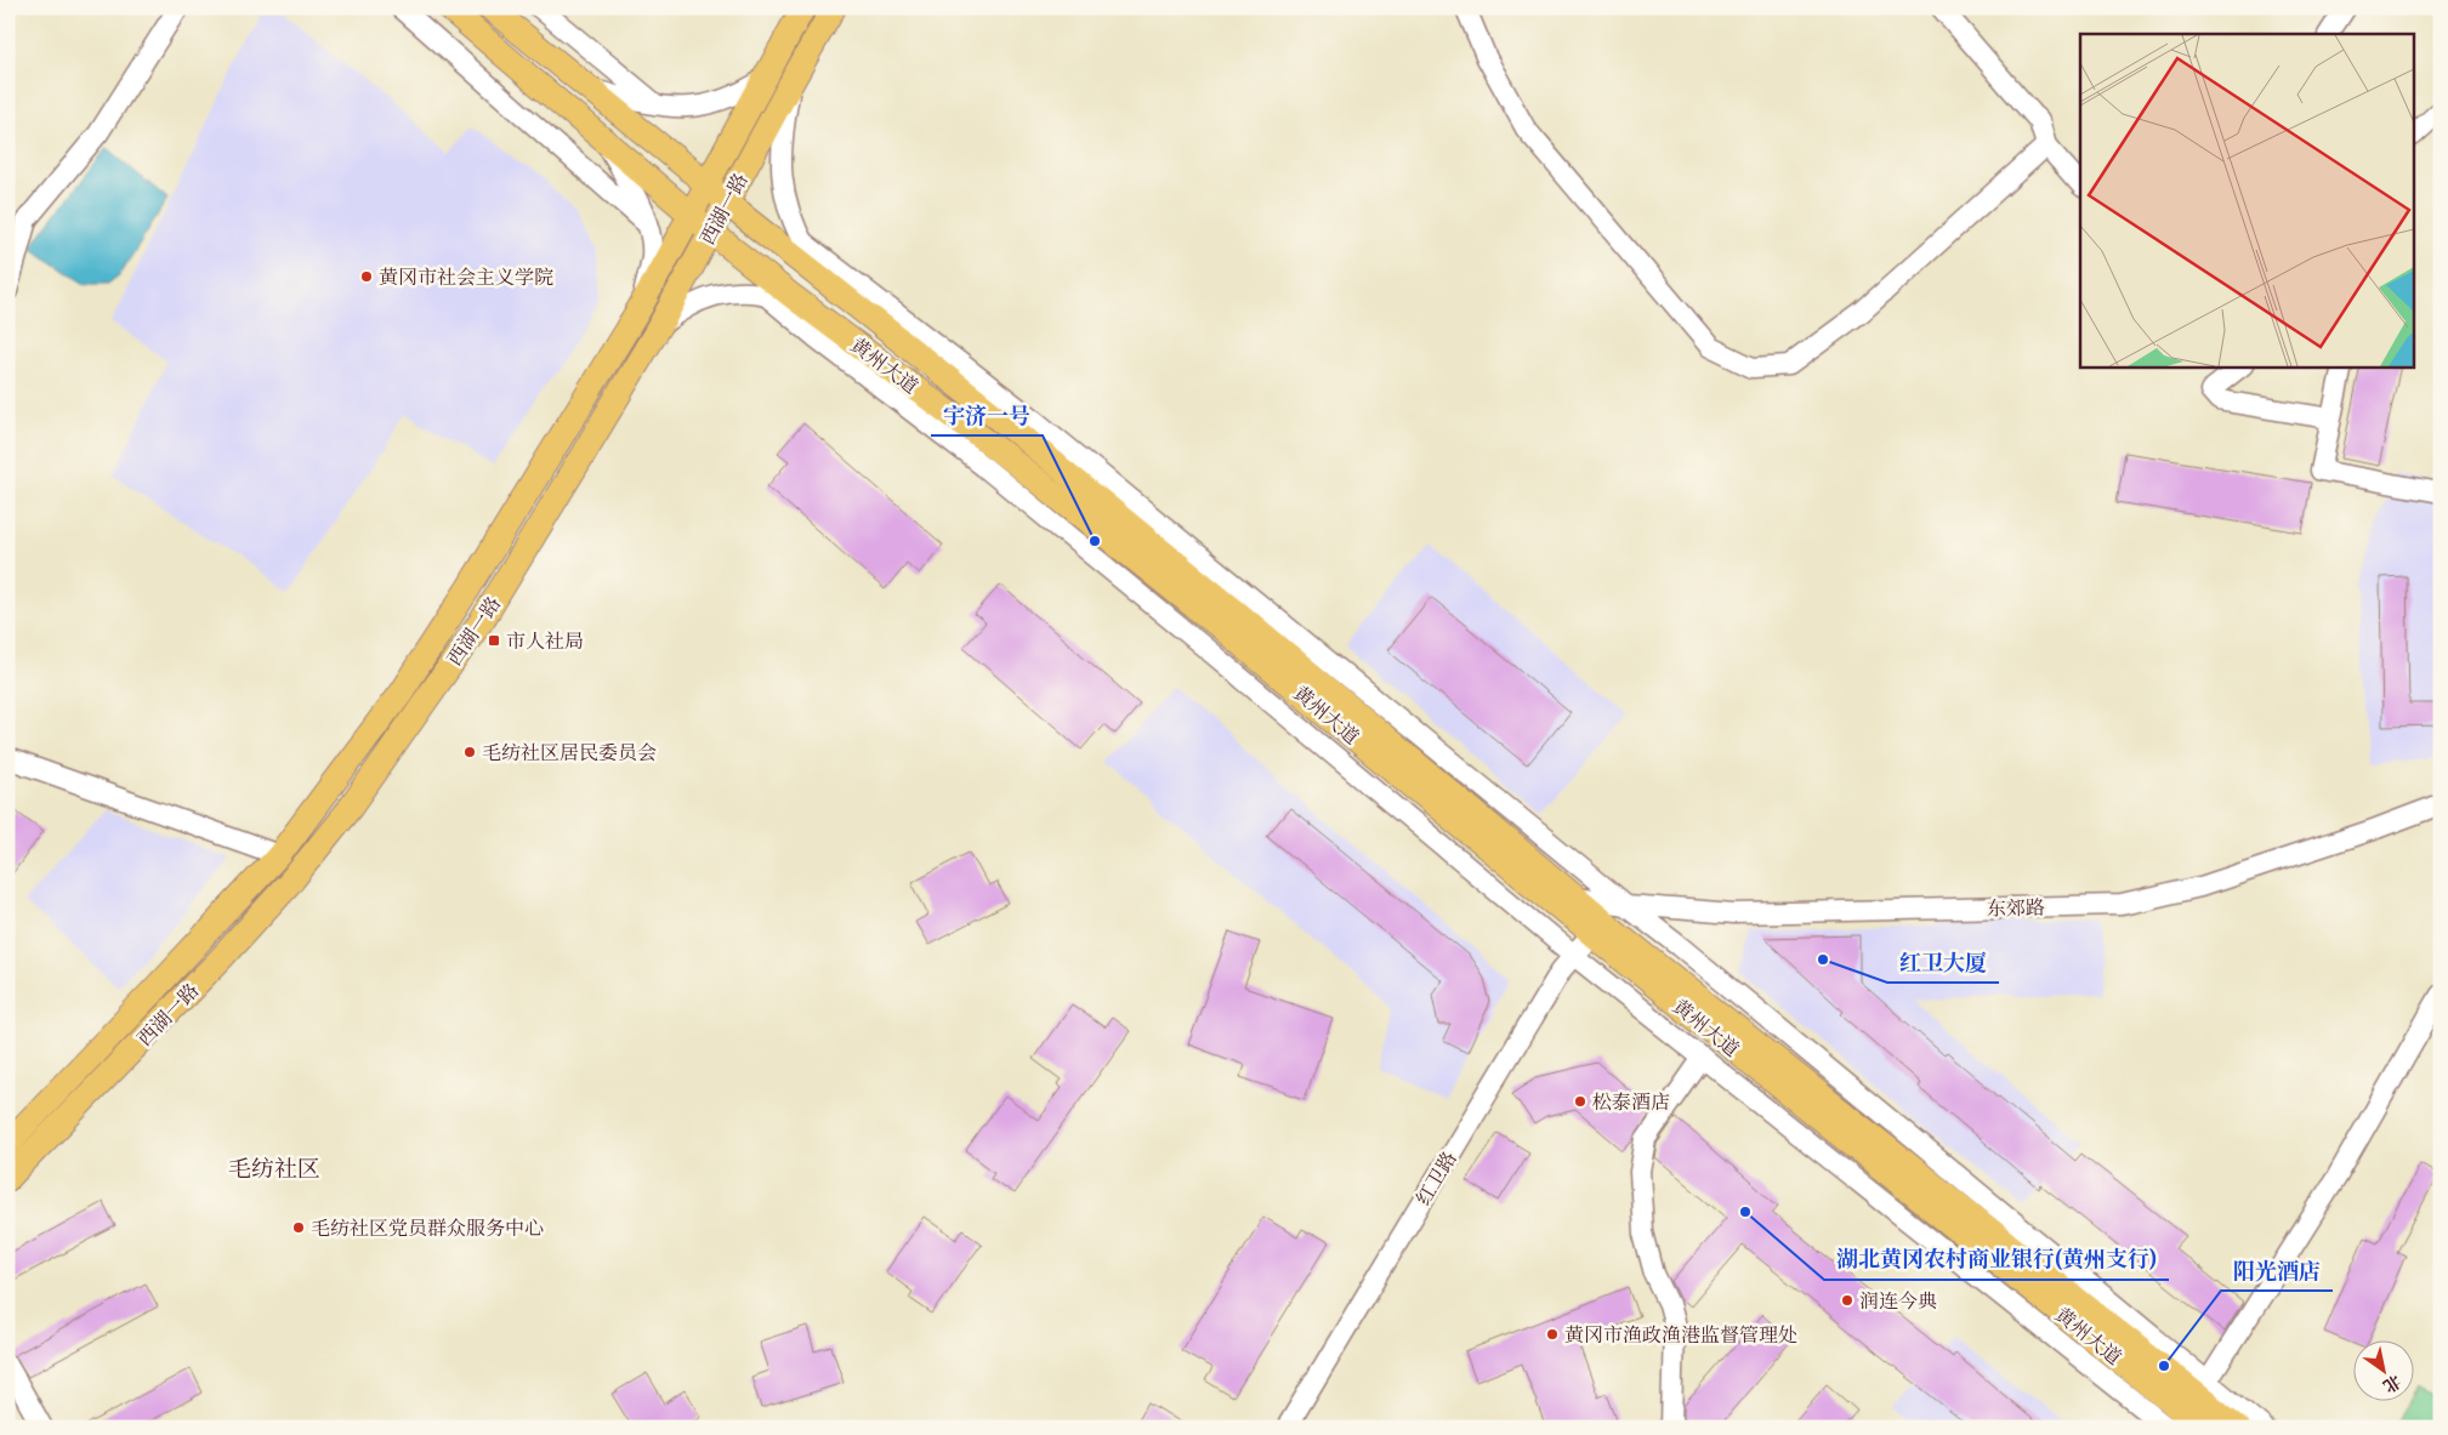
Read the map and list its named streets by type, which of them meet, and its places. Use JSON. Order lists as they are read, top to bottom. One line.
{"streets":{"main road":["西湖一路","黄州大道"],"street":["东郊路","红卫路"]},"crossings":[["西湖一路","黄州大道"],["黄州大道","东郊路"],["黄州大道","红卫路"]],"districts":["毛纺社区"],"places":{"other":["黄冈市社会主义学院","宇济一号","毛纺社区居民委员会","红卫大厦","松泰酒店","湖北黄冈农村商业银行(黄州支行)","毛纺社区党员群众服务中心","润连今典","黄冈市渔政渔港监督管理处","阳光酒店"],"transit":["市人社局"]},"north":"bottom right"}
